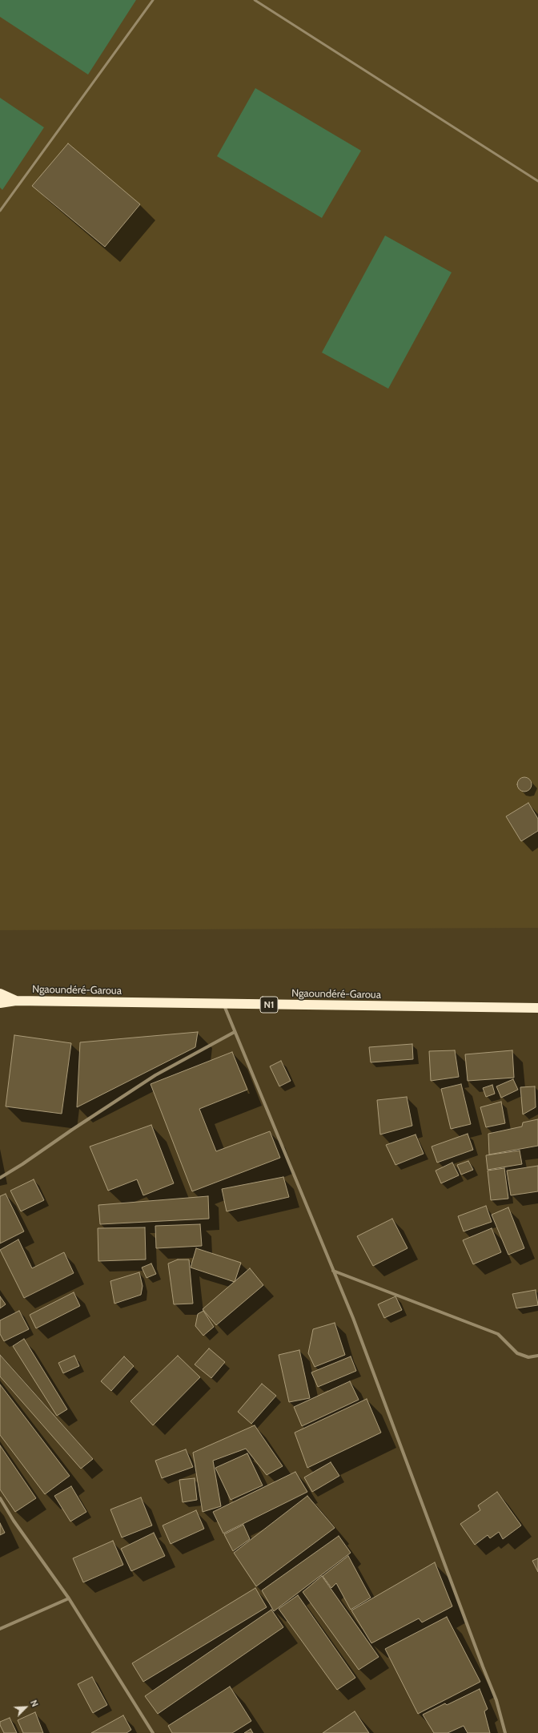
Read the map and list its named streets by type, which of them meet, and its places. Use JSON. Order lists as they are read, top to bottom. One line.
{"streets":{"highway":["Ngaoundéré-Garoua","N1"]},"north":"top right"}
